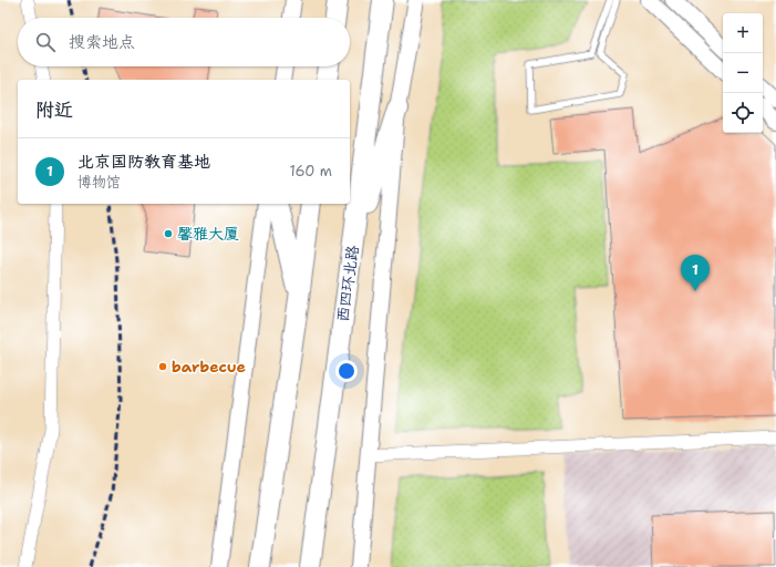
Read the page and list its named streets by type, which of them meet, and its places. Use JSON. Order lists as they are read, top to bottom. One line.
{"streets":{"highway":["西四环北路"]},"places":["馨雅大厦","barbecue"],"page":{"map_buttons":["+","−"],"search":"搜索地点","heading":"附近","list":[{"mark":"1","name":"北京国防教育基地","note":"博物馆","value":"160 m"}],"pins":"1"}}
